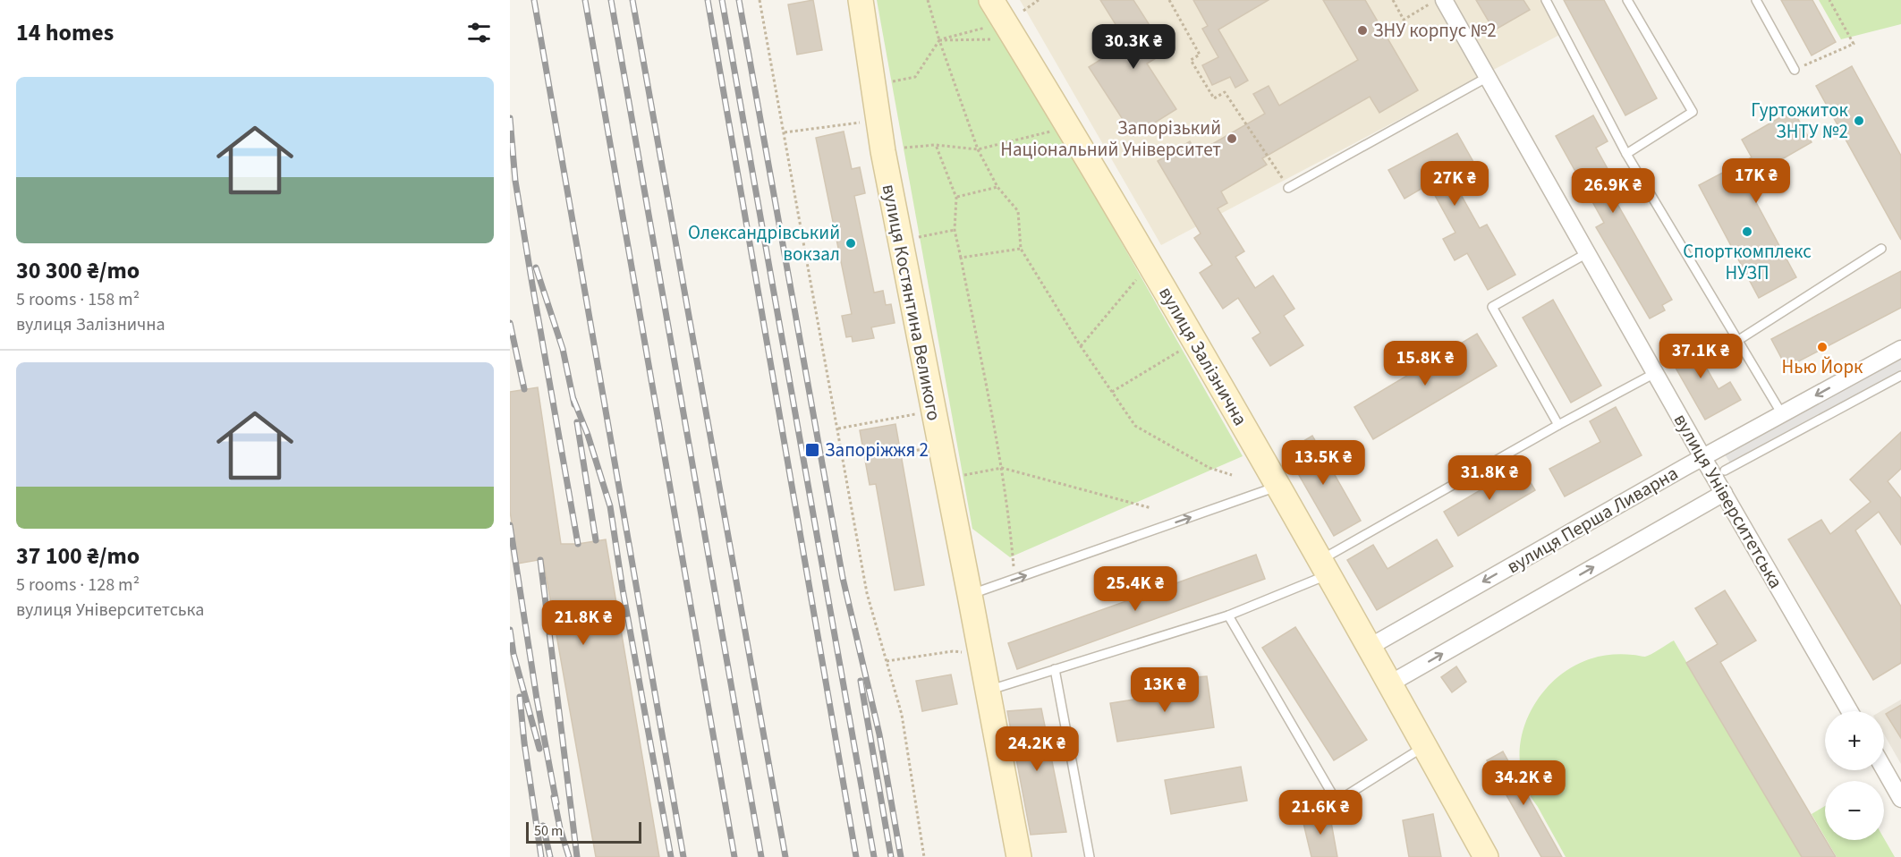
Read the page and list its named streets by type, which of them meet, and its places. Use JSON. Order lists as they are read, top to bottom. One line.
{"streets":{"street":["вулиця Костянтина Великого","вулиця Залізнична","вулиця Університетська","вулиця Перша Ливарна"]},"crossings":[["вулиця Залізнична","вулиця Перша Ливарна"],["вулиця Університетська","вулиця Перша Ливарна"]],"places":{"other":["ЗНУ корпус №2","Гуртожиток ЗНТУ №2","Запорізький Національний Університет","Спорткомплекс НУЗП","Олександрівський вокзал","Нью Йорк"],"transit":["Запоріжжя 2"]},"scale_bar":"50 m","page":{"heading":"14 homes","price":["30.3K ₴","17K ₴","27K ₴","26.9K ₴","37.1K ₴","15.8K ₴","13.5K ₴","31.8K ₴","25.4K ₴","21.8K ₴","13K ₴","24.2K ₴","34.2K ₴","21.6K ₴"],"list":[{"name":"30 300 ₴/mo","note":"5 rooms · 158 m² · вулиця Залізнична"},{"name":"37 100 ₴/mo","note":"5 rooms · 128 m² · вулиця Університетська"}],"map_buttons":["+","−"],"scale":"50 m"}}
